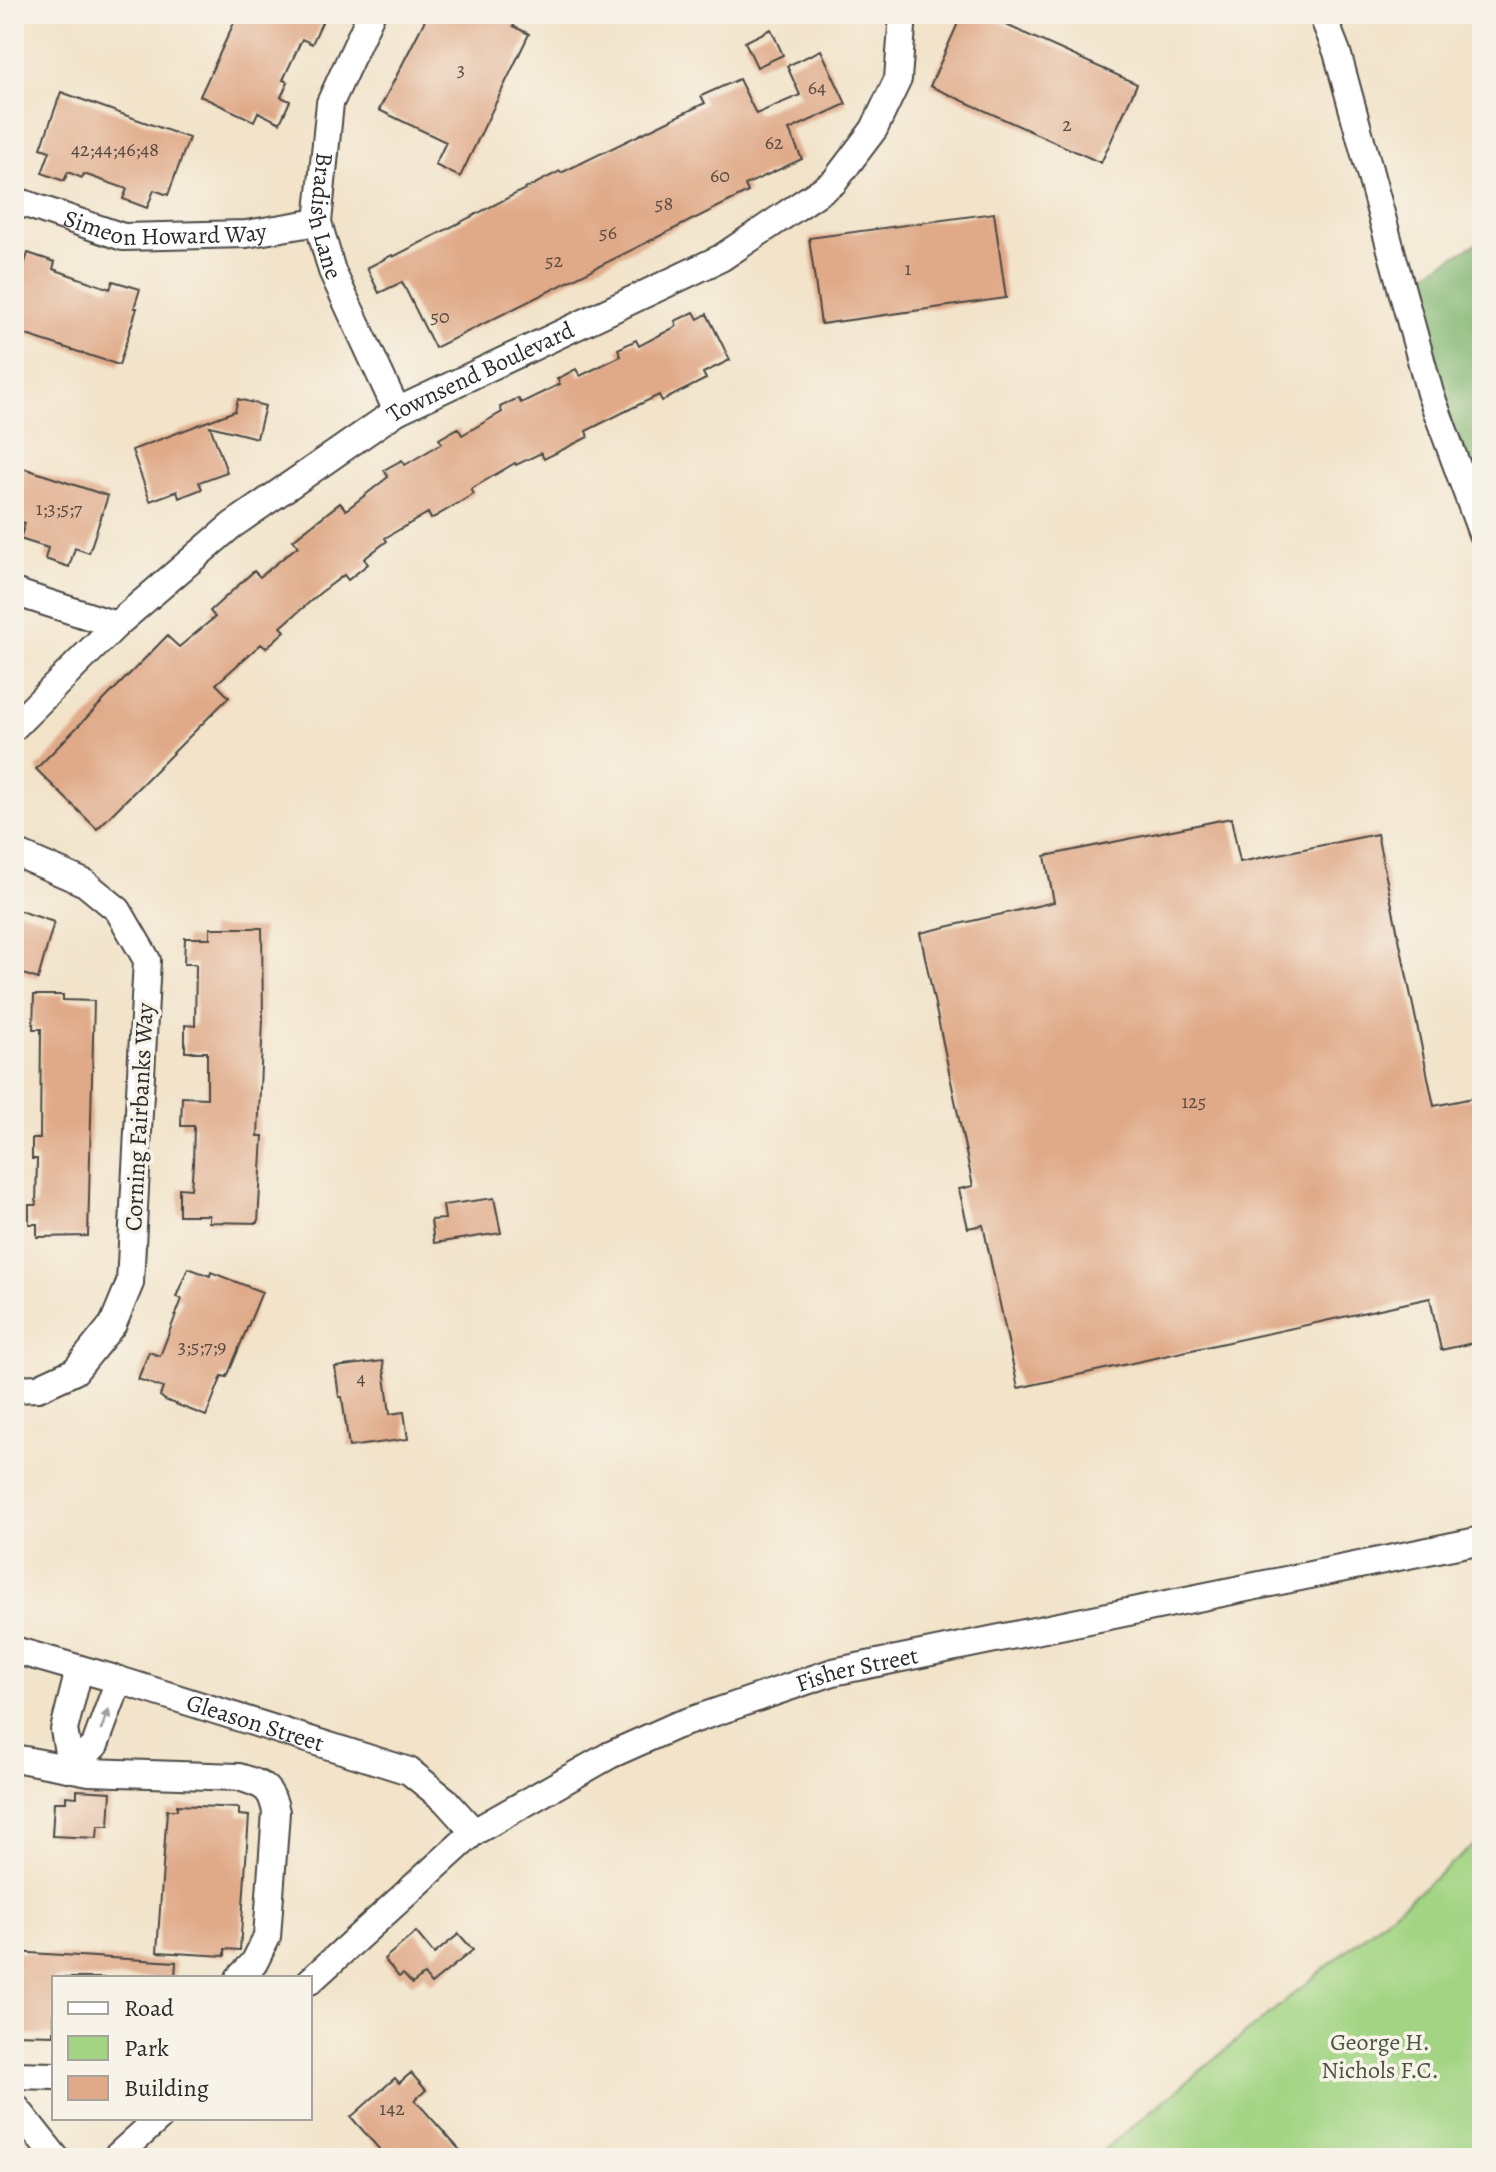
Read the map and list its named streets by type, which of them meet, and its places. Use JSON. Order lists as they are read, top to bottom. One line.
{"streets":{"street":["Bradish Lane","Simeon Howard Way","Townsend Boulevard","Corning Fairbanks Way","Fisher Street","Gleason Street"]},"crossings":[["Bradish Lane","Simeon Howard Way"],["Bradish Lane","Townsend Boulevard"],["Fisher Street","Gleason Street"]],"parks":["George H. Nichols F.C."],"house_numbers":["3","64","2","62","42;44;46;48","60","58","56","52","1","50","1;3;5;7","125","3;5;7;9","4","142"],"legend":["Road","Park","Building"]}
